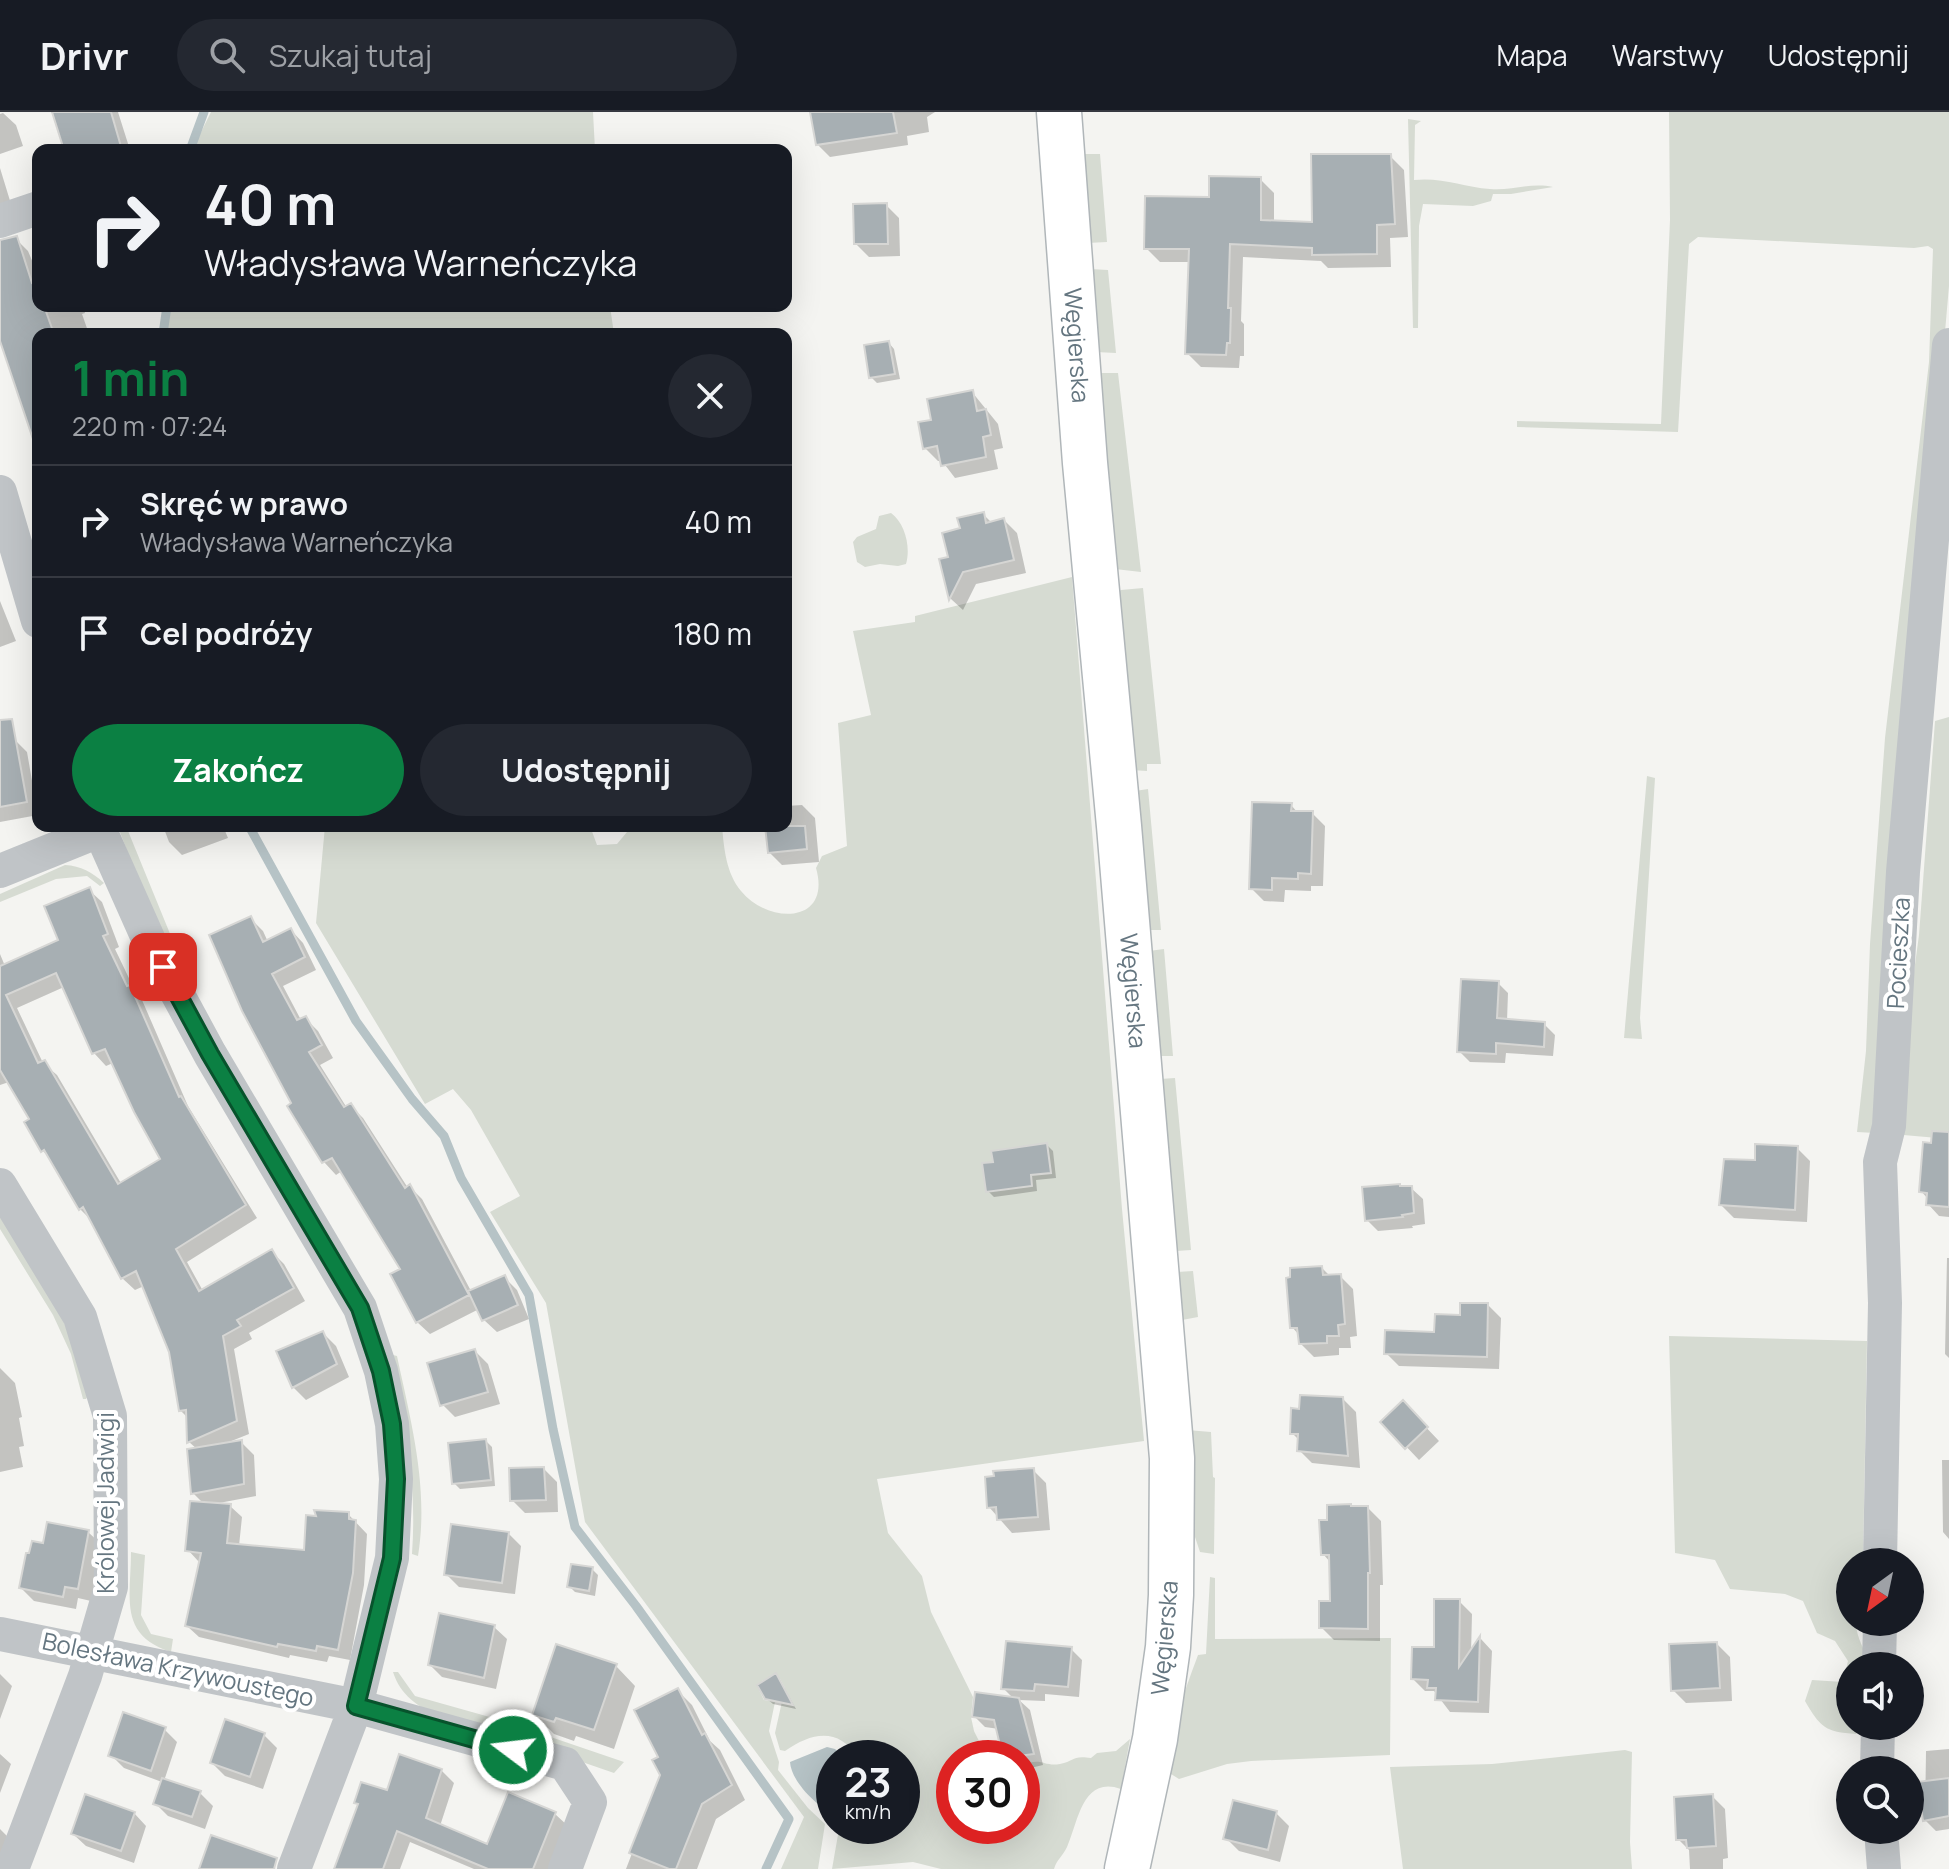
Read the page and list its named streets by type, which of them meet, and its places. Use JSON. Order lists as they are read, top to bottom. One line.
{"streets":{"main road":["Węgierska"],"street":["Pocieszka","Królowej Jadwigi","Bolesława Krzywoustego"]},"crossings":[["Królowej Jadwigi","Bolesława Krzywoustego"]],"north":"bottom left","page":{"header":"Drivr","search":"Szukaj tutaj","nav":["Mapa","Warstwy","Udostępnij"],"turn":["40 m","Władysława Warneńczyka"],"heading":["1 min","220 m · 07:24"],"list":[{"name":"Skręć w prawo","note":"Władysława Warneńczyka","value":"40 m"},{"name":"Cel podróży","value":"180 m"}],"buttons":["Zakończ","Udostępnij"],"speed":"23 km/h","limit":"30"}}
